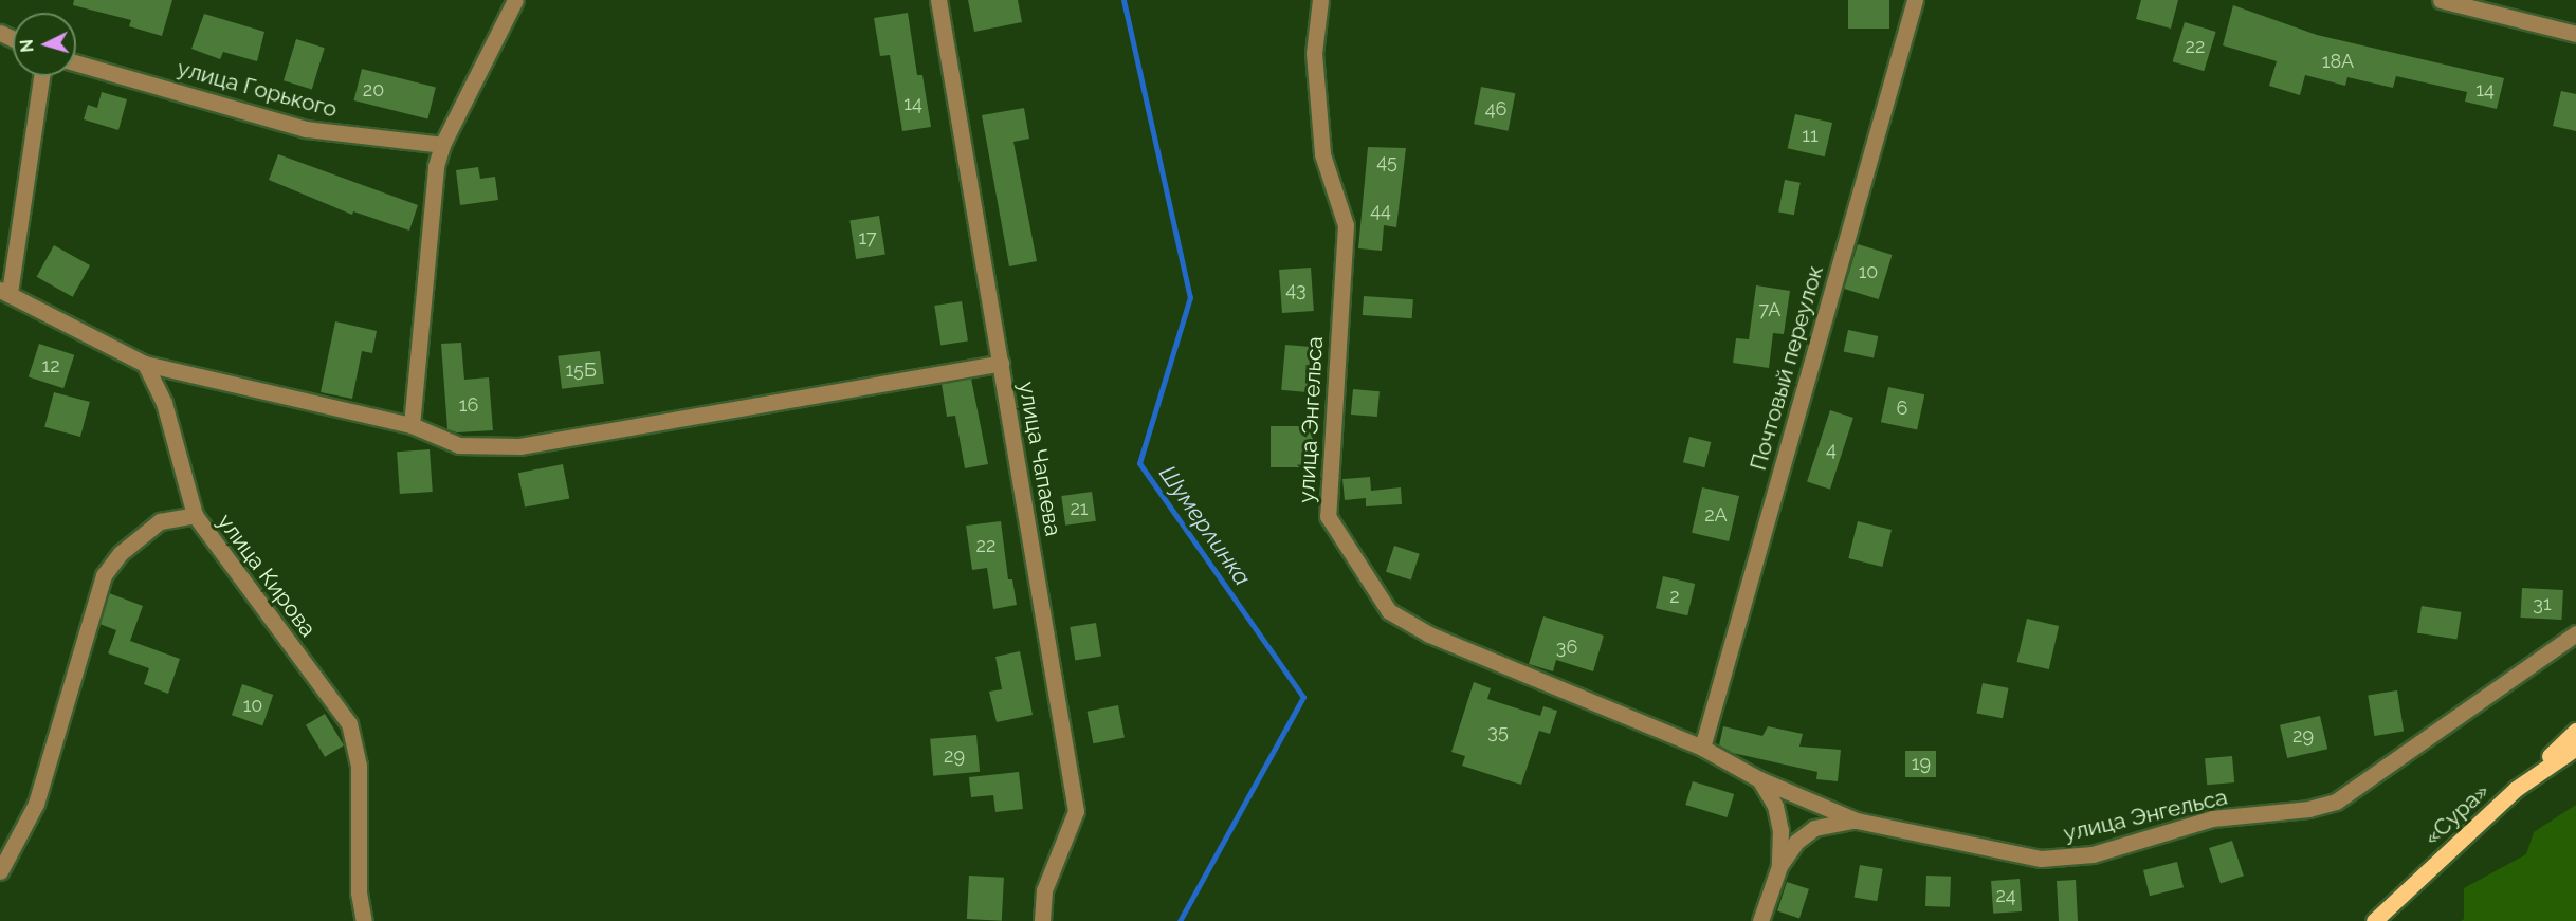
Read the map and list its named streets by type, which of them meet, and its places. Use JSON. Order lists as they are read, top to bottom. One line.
{"streets":{"main road":["«Сура»"],"street":["улица Горького","Почтовый переулок","улица Энгельса","улица Чапаева","улица Кирова"]},"crossings":[["Почтовый переулок","улица Энгельса"]],"water":["Шумерлинка"],"house_numbers":["22","18А","20","14","14","46","11","45","44","17","10","43","7А","12","15Б","16","6","4","21","2А","22","2","31","36","10","35","29","29","19","24"],"north":"left"}
